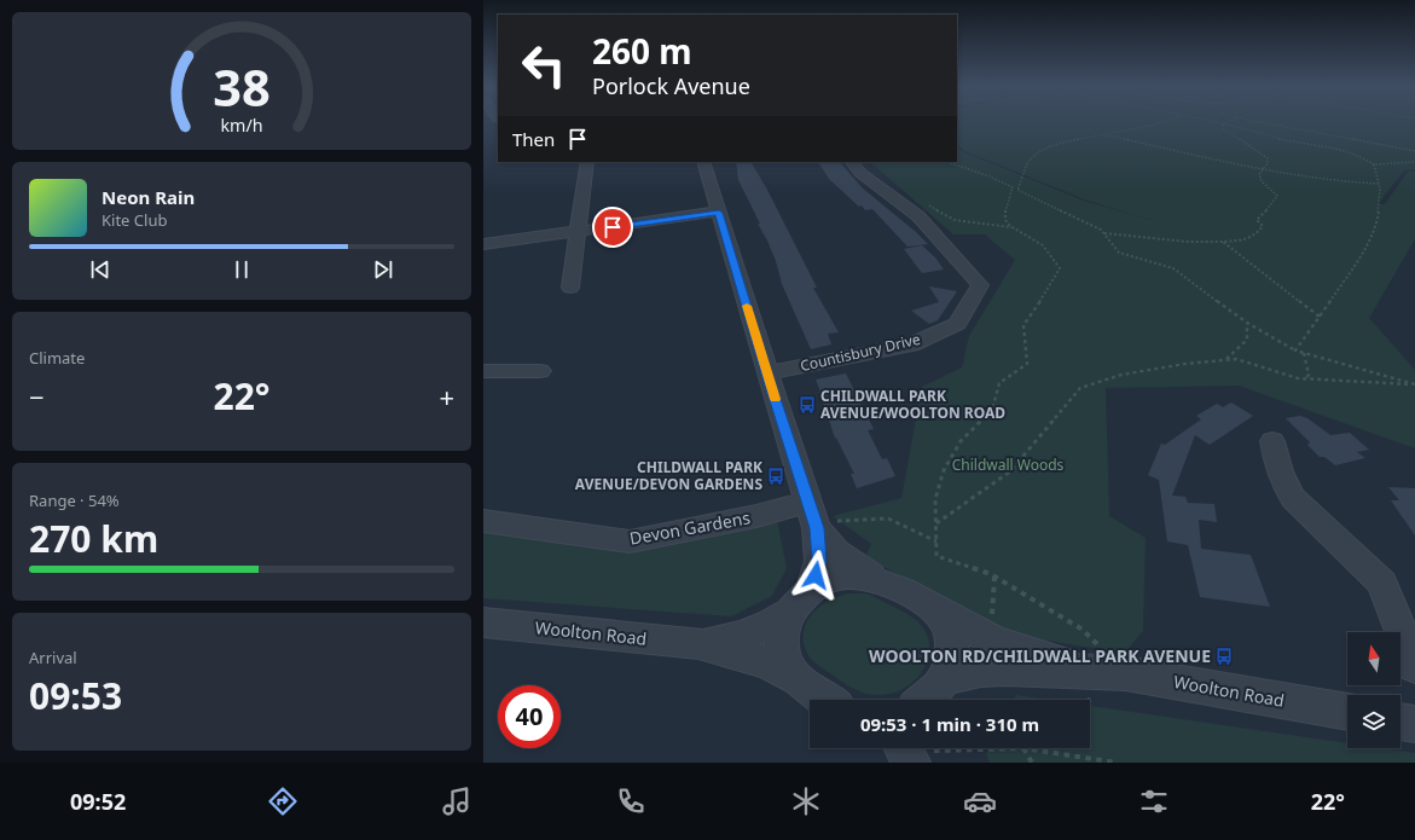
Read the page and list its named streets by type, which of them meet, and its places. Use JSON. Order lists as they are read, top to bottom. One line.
{"streets":{"street":["Countisbury Drive","Devon Gardens","Woolton Road"]},"crossings":[["Devon Gardens","Woolton Road"]],"parks":["Childwall Woods"],"places":{"bus stop":["CHILDWALL PARK AVENUE/WOOLTON ROAD","CHILDWALL PARK AVENUE/DEVON GARDENS","WOOLTON RD/CHILDWALL PARK AVENUE"]},"north":"top","page":{"turn":["260 m","Porlock Avenue"],"then":"Then","song":["Neon Rain","Kite Club"],"tile":["Climate",["Range · 54%","270 km"],["Arrival","09:53"]],"heat":["−","22°","+"],"limit":"40","trip":"09:53 · 1 min · 310 m","tabs":["09:52","22°"],"gauge":["38","km/h"]}}
